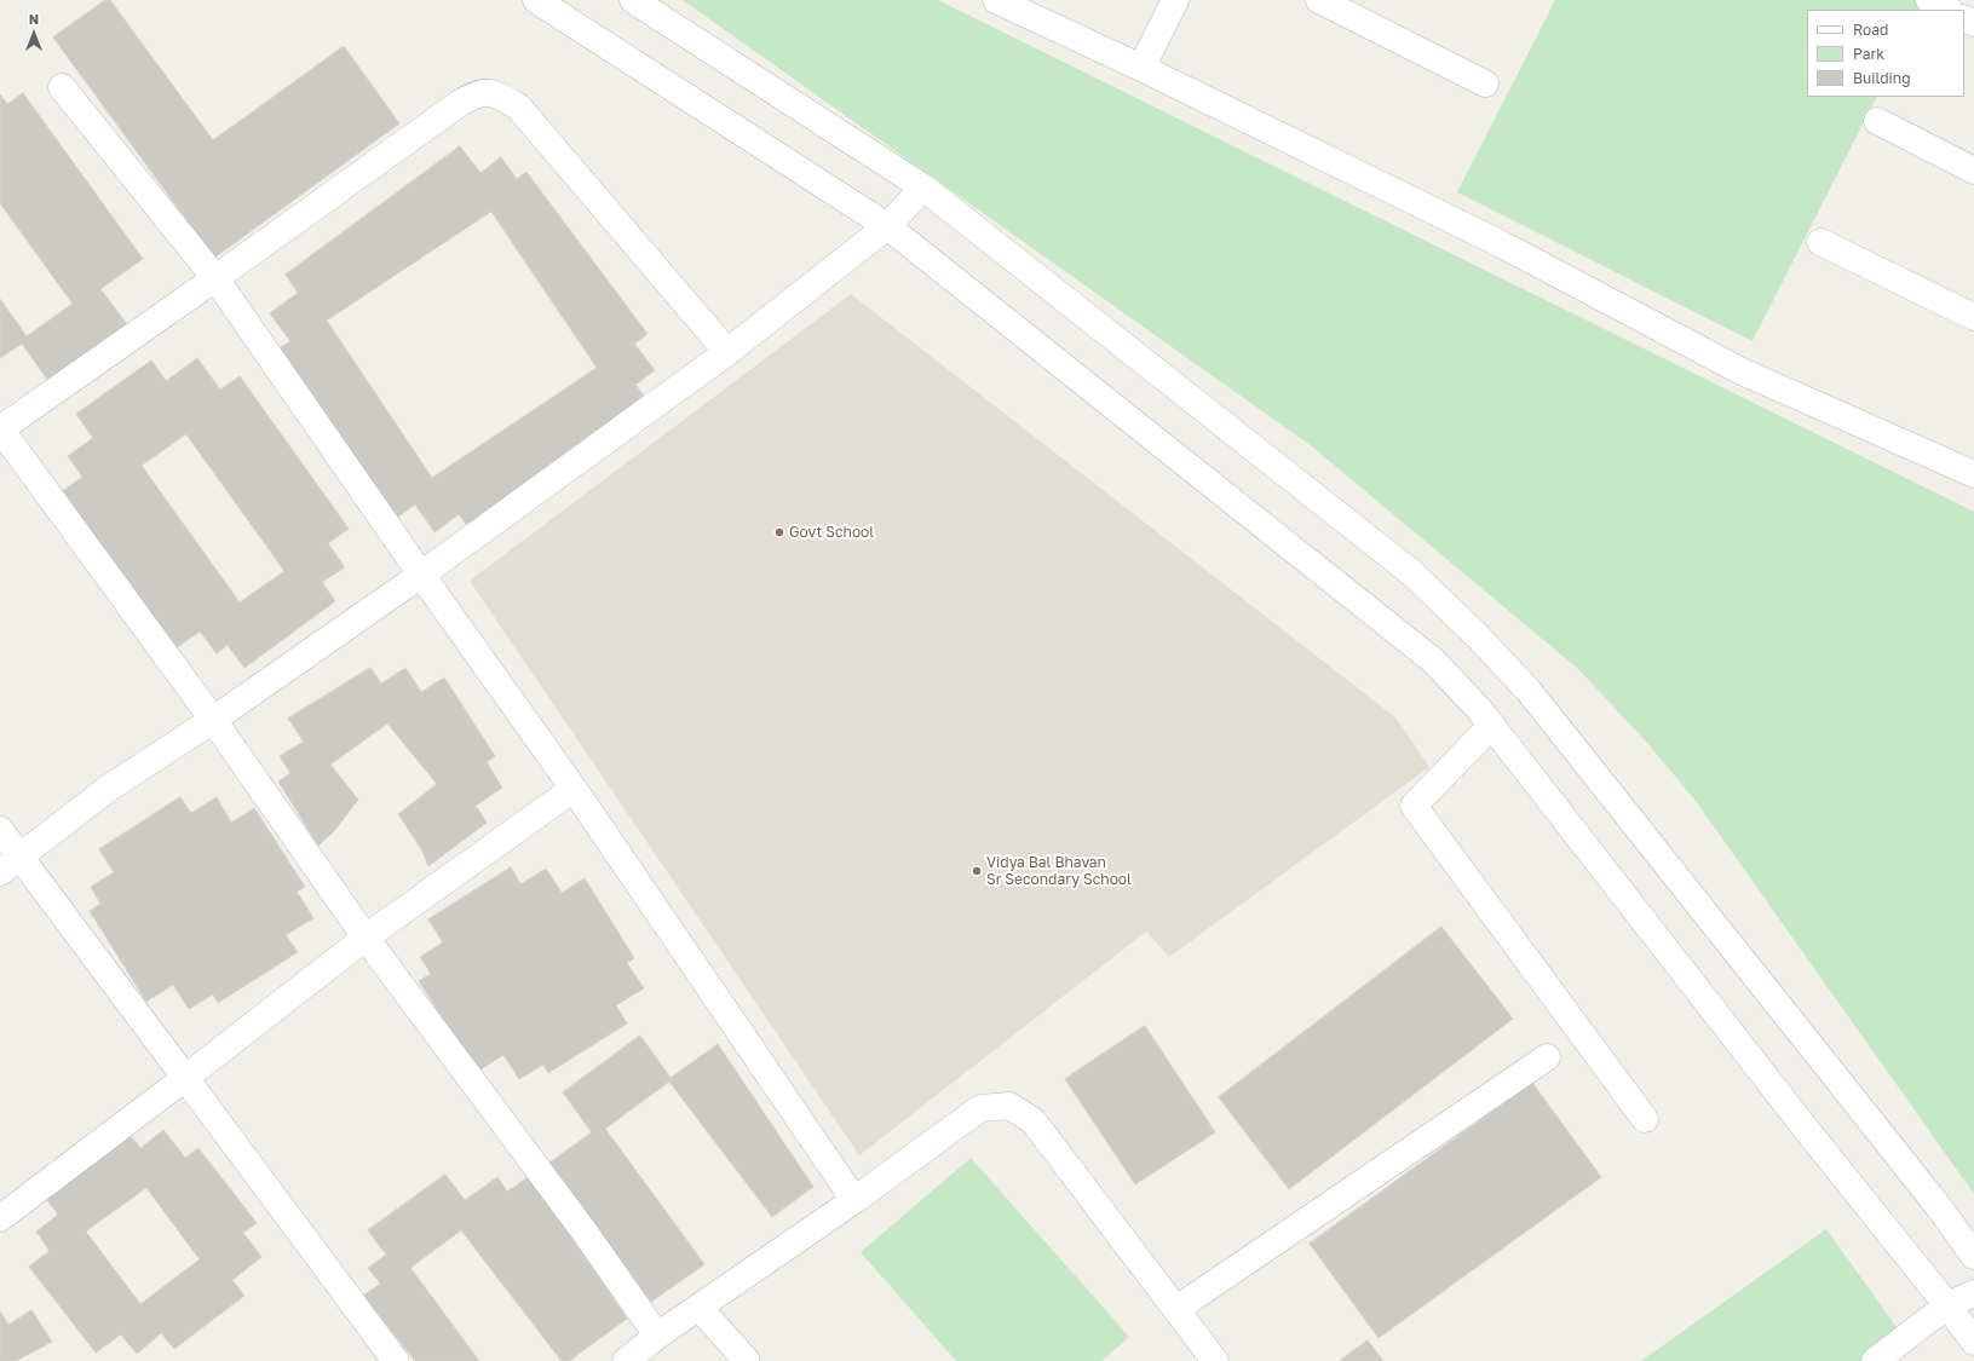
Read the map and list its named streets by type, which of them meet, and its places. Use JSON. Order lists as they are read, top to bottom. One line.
{"places":["Govt School","Vidya Bal Bhavan Sr Secondary School"],"legend":["Road","Park","Building"],"north":"top"}
